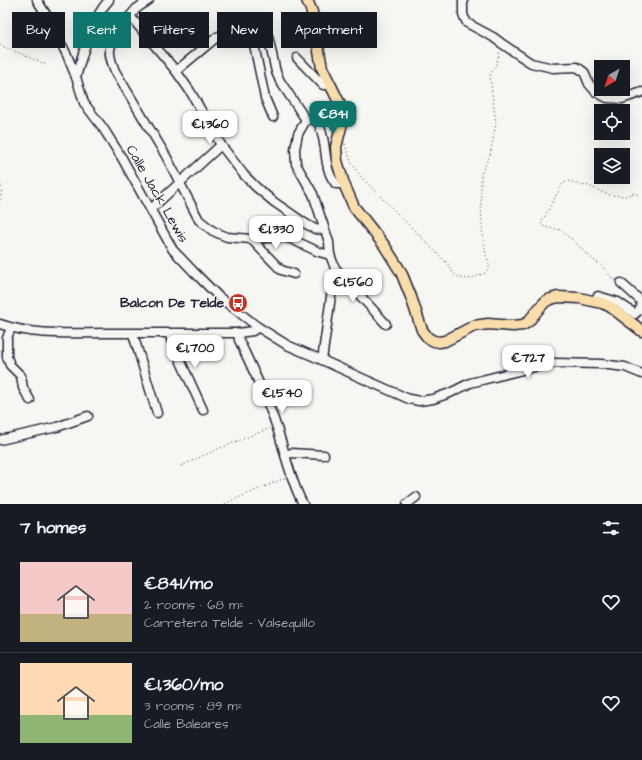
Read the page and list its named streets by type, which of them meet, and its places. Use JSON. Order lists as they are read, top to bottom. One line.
{"streets":{"street":["Calle Jack Lewis"]},"places":{"bus stop":["Balcon De Telde"]},"north":"bottom left","page":{"chip":["Buy","Rent","Filters","New","Apartment"],"price":["€841","€1,360","€1,330","€1,560","€1,700","€727","€1,540"],"heading":"7 homes","list":[{"name":"€841/mo","note":"2 rooms · 68 m² · Carretera Telde - Valsequillo"},{"name":"€1,360/mo","note":"3 rooms · 89 m² · Calle Baleares"}]}}
